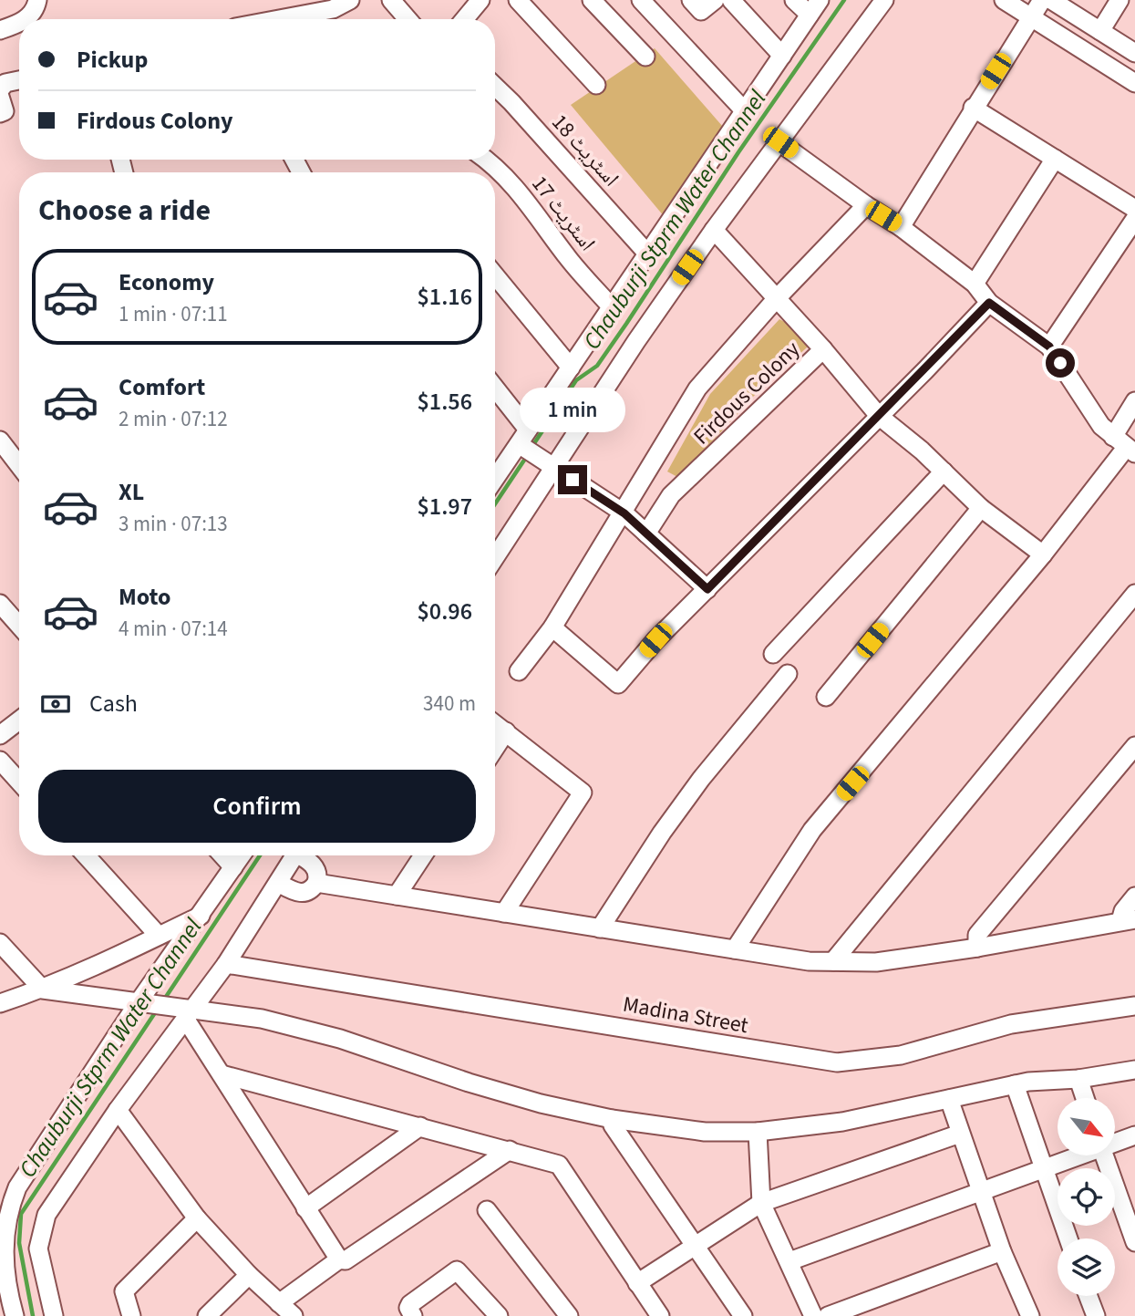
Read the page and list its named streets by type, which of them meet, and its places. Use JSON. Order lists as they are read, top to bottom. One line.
{"streets":{"street":["اسٹریٹ 18","اسٹریٹ 17","Firdous Colony","Madina Street"]},"water":["Chauburji Stprm Water Channel"],"north":"bottom right","page":{"banner":["Pickup","Firdous Colony"],"heading":"Choose a ride","list":[{"name":"Economy","note":"1 min · 07:11","value":"$1.16"},{"name":"Comfort","note":"2 min · 07:12","value":"$1.56"},{"name":"XL","note":"3 min · 07:13","value":"$1.97"},{"name":"Moto","note":"4 min · 07:14","value":"$0.96"}],"bubble":"1 min","pay":["Cash","340 m"],"buttons":"Confirm"}}
